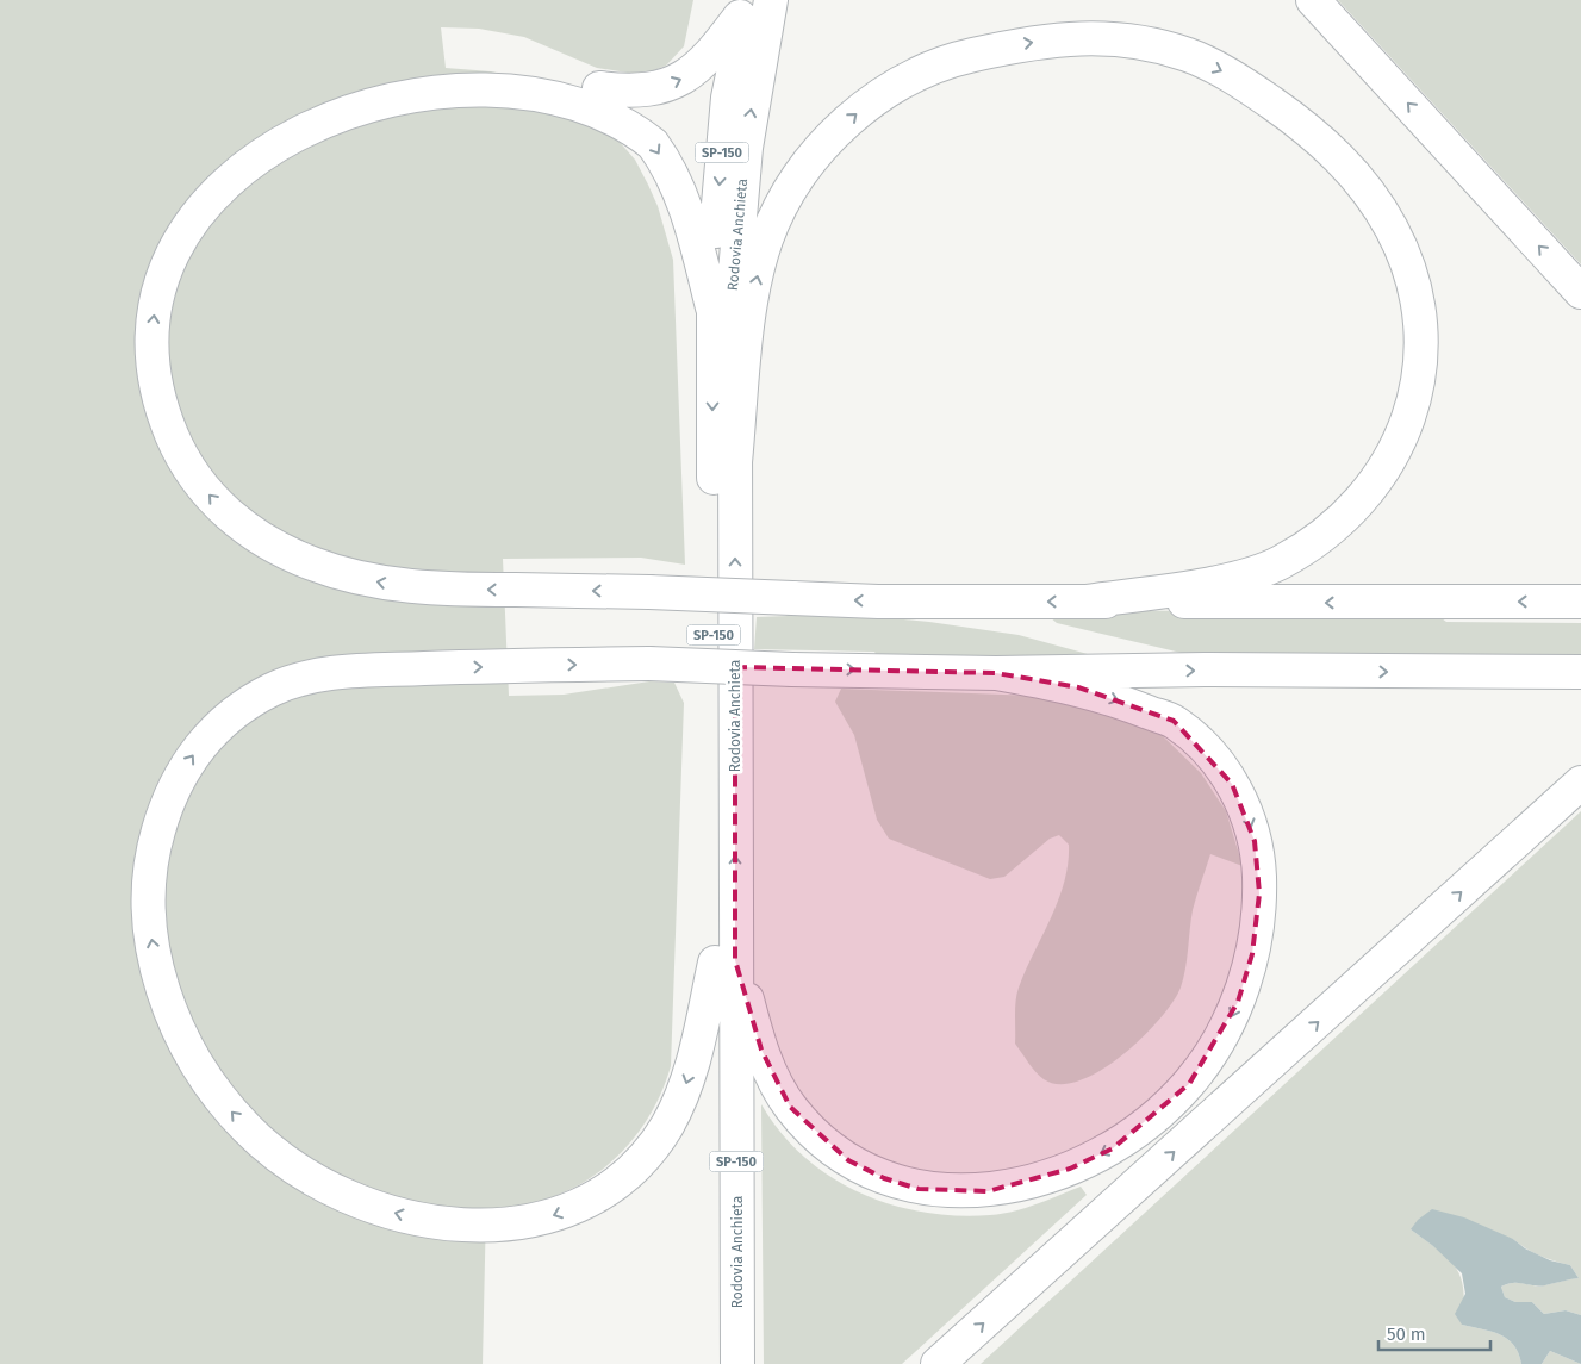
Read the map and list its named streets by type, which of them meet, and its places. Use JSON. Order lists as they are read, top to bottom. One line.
{"streets":{"highway":["SP-150","Rodovia Anchieta"]},"scale_bar":"50 m"}
